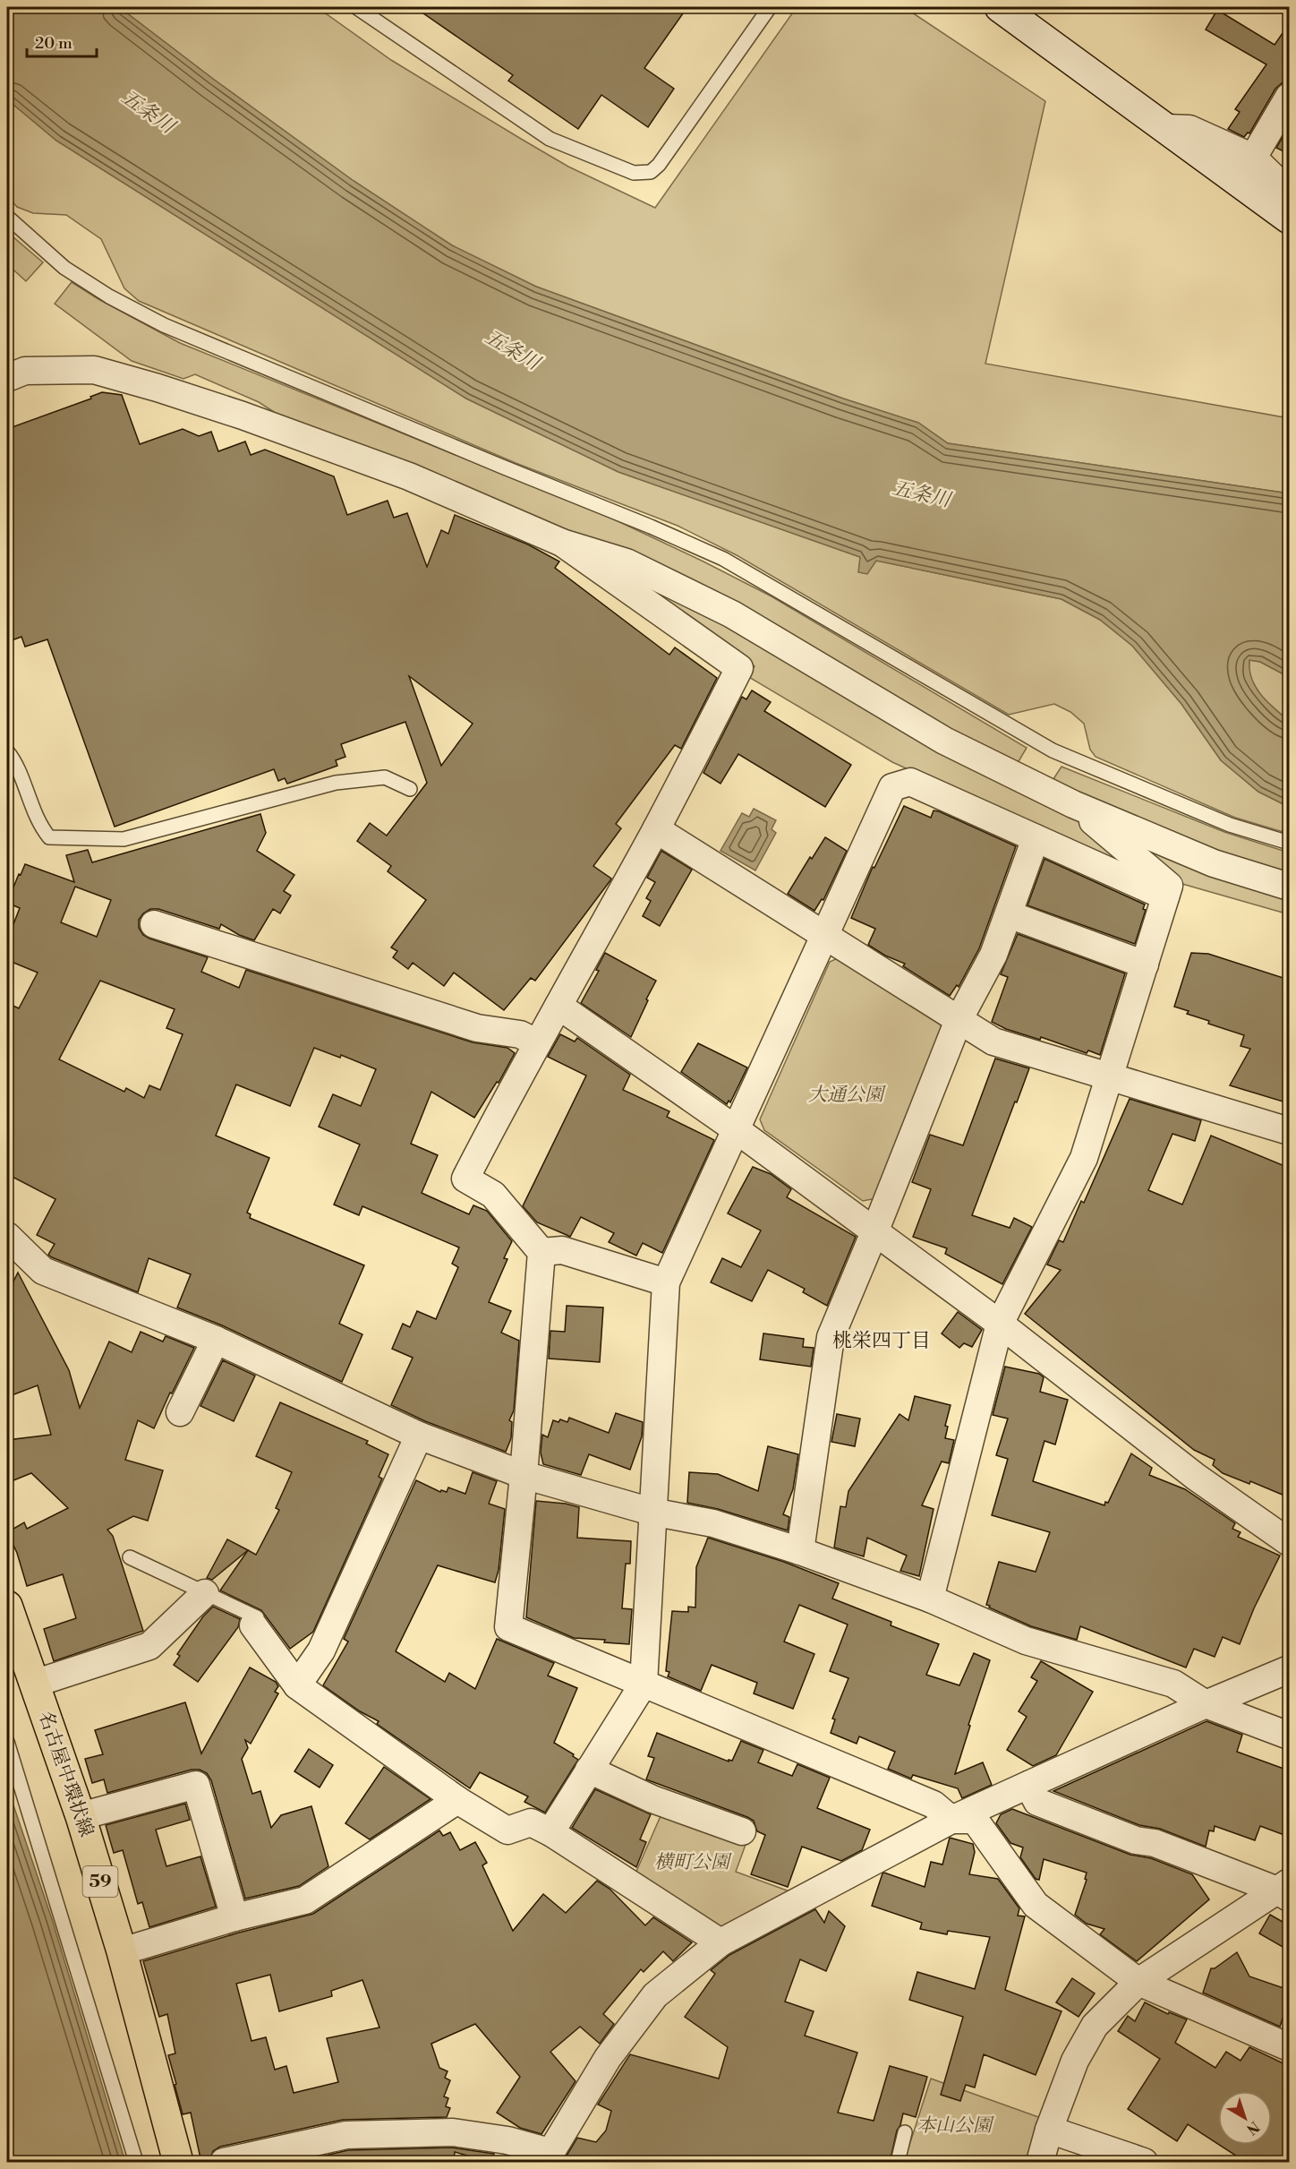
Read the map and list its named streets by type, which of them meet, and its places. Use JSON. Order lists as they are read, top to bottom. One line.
{"streets":{"main road":["名古屋中環状線","59"]},"districts":["桃栄四丁目"],"water":["五条川"],"parks":["大通公園","横町公園","本山公園"],"scale_bar":"20 m","north":"bottom right"}
